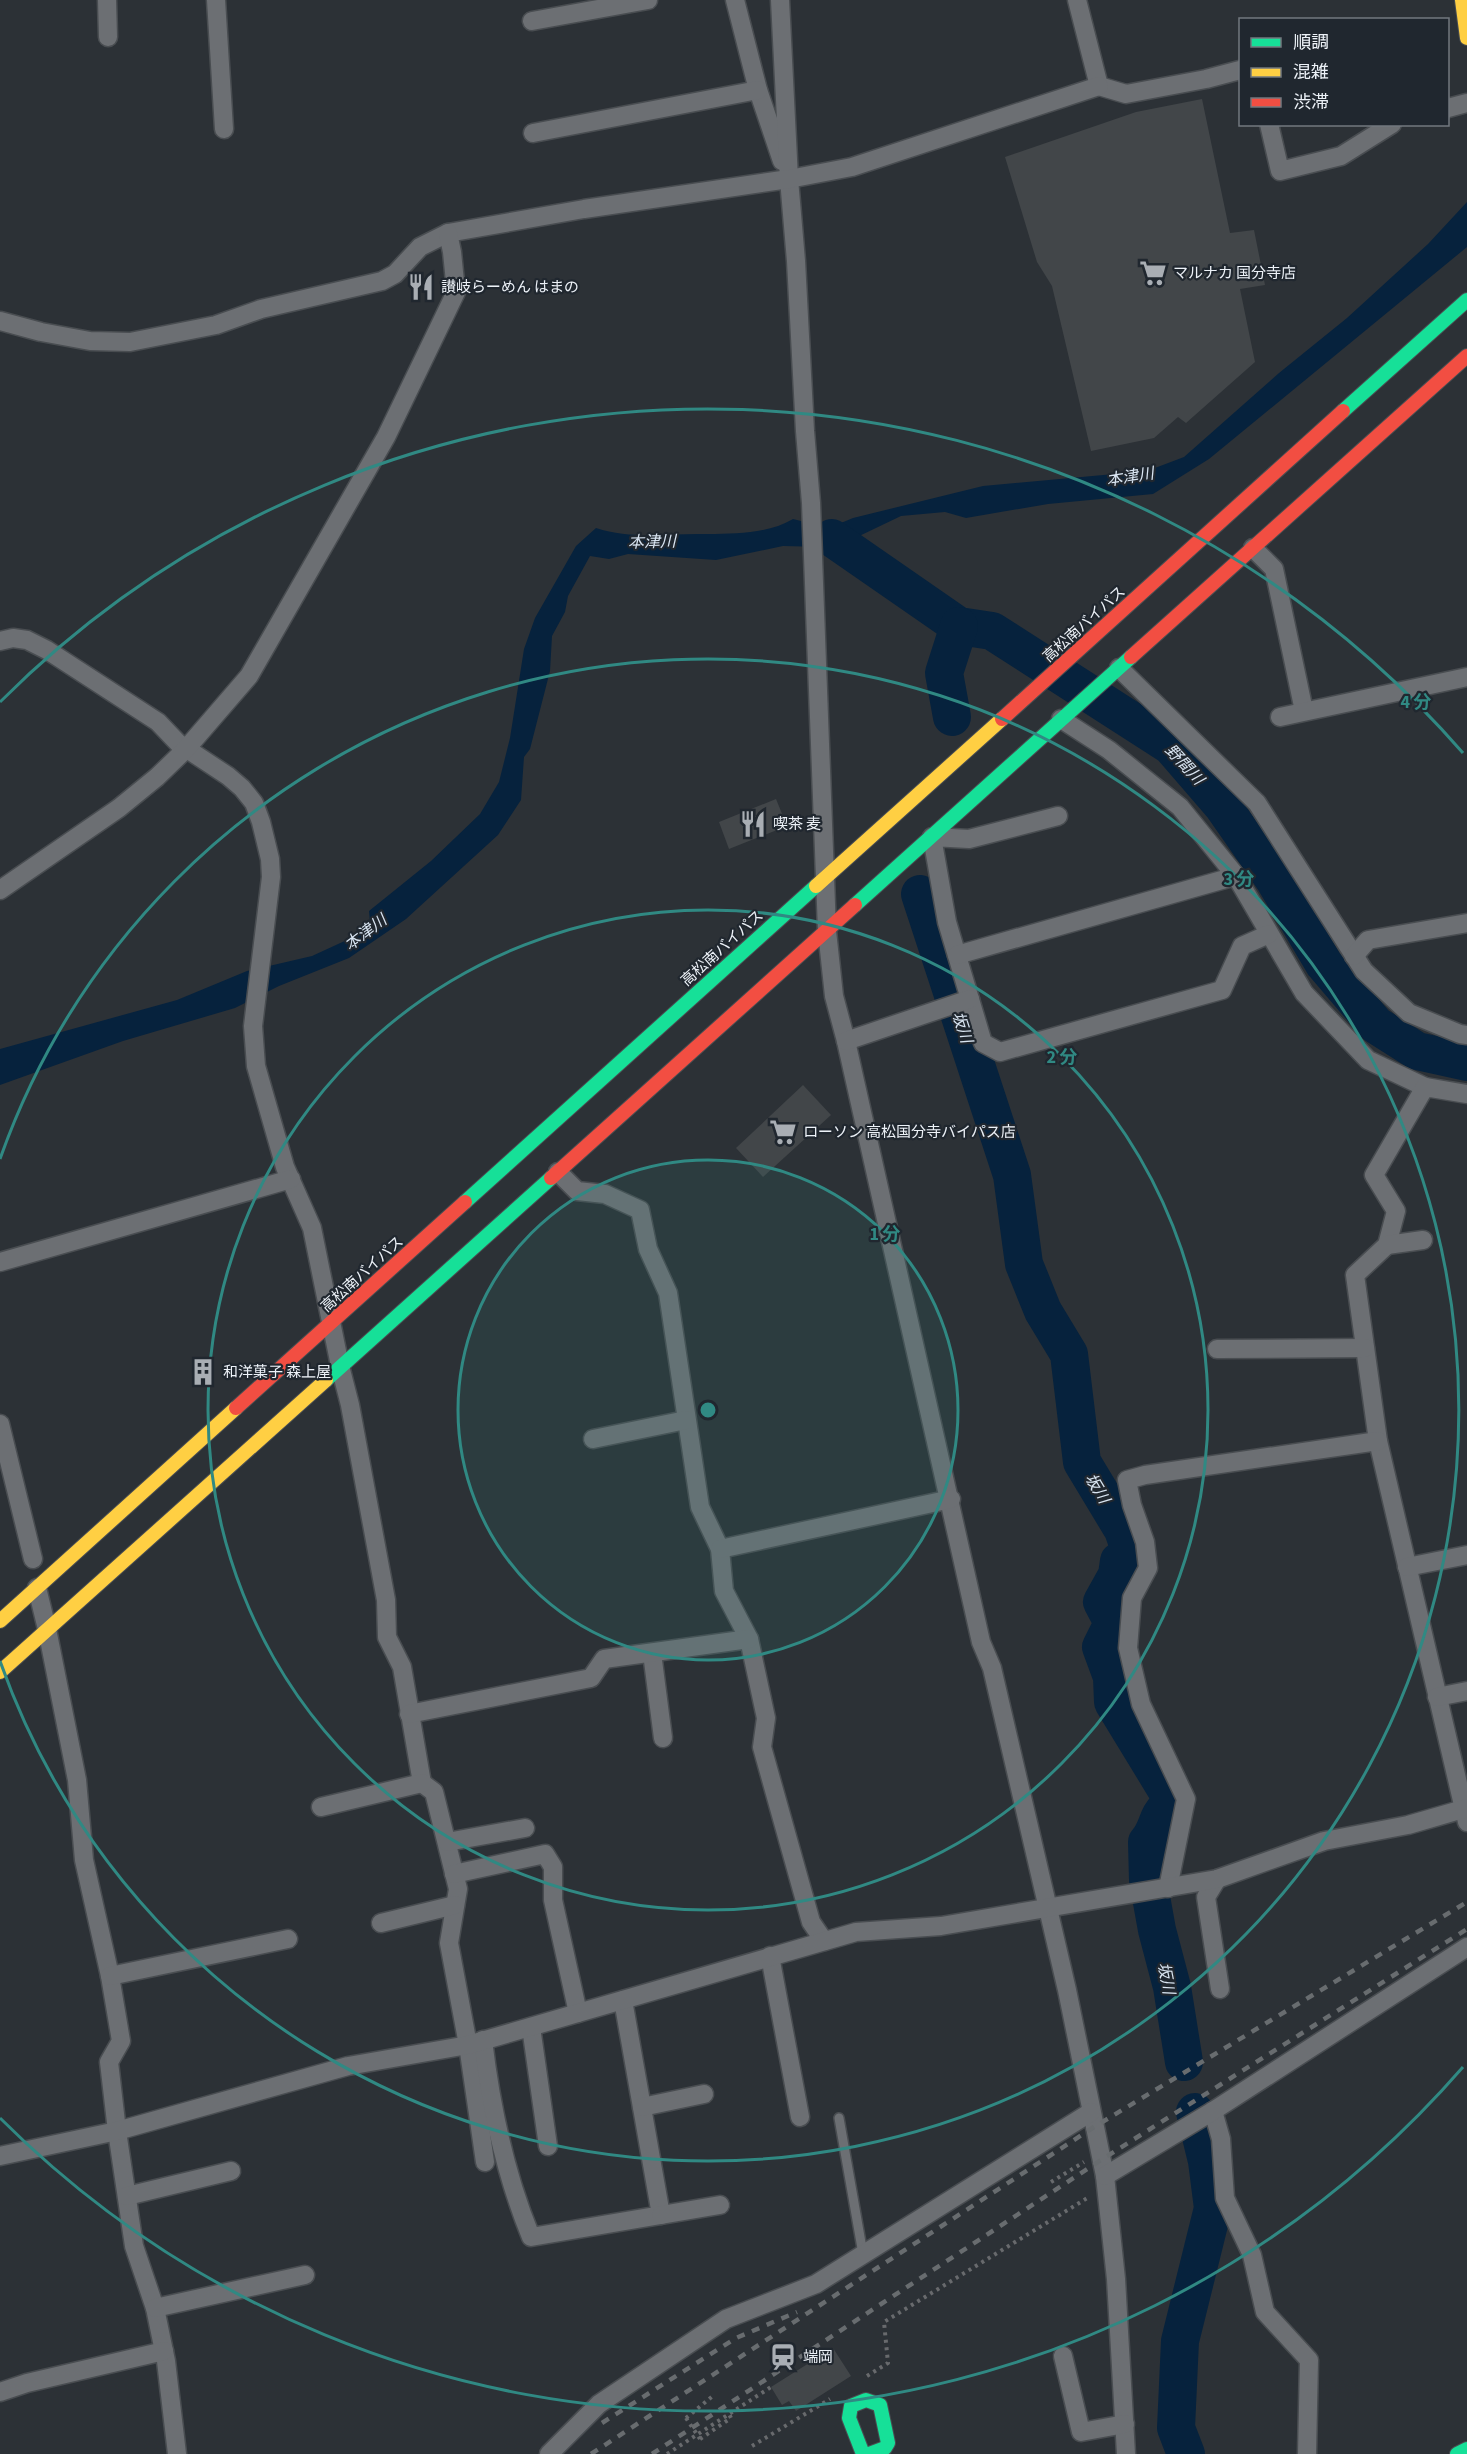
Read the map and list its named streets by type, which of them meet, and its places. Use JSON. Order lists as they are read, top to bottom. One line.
{"streets":{"main road":["高松南バイパス"]},"water":["本津川","野間川","坂川"],"places":{"supermarket":["マルナカ 国分寺店","ローソン 高松国分寺バイパス店"],"restaurant":["讃岐らーめん はまの","喫茶 麦"],"building":["和洋菓子 森上屋"],"station":["端岡"]},"legend":["順調","混雑","渋滞"],"rings":["4 分","3 分","2 分","1 分"]}
